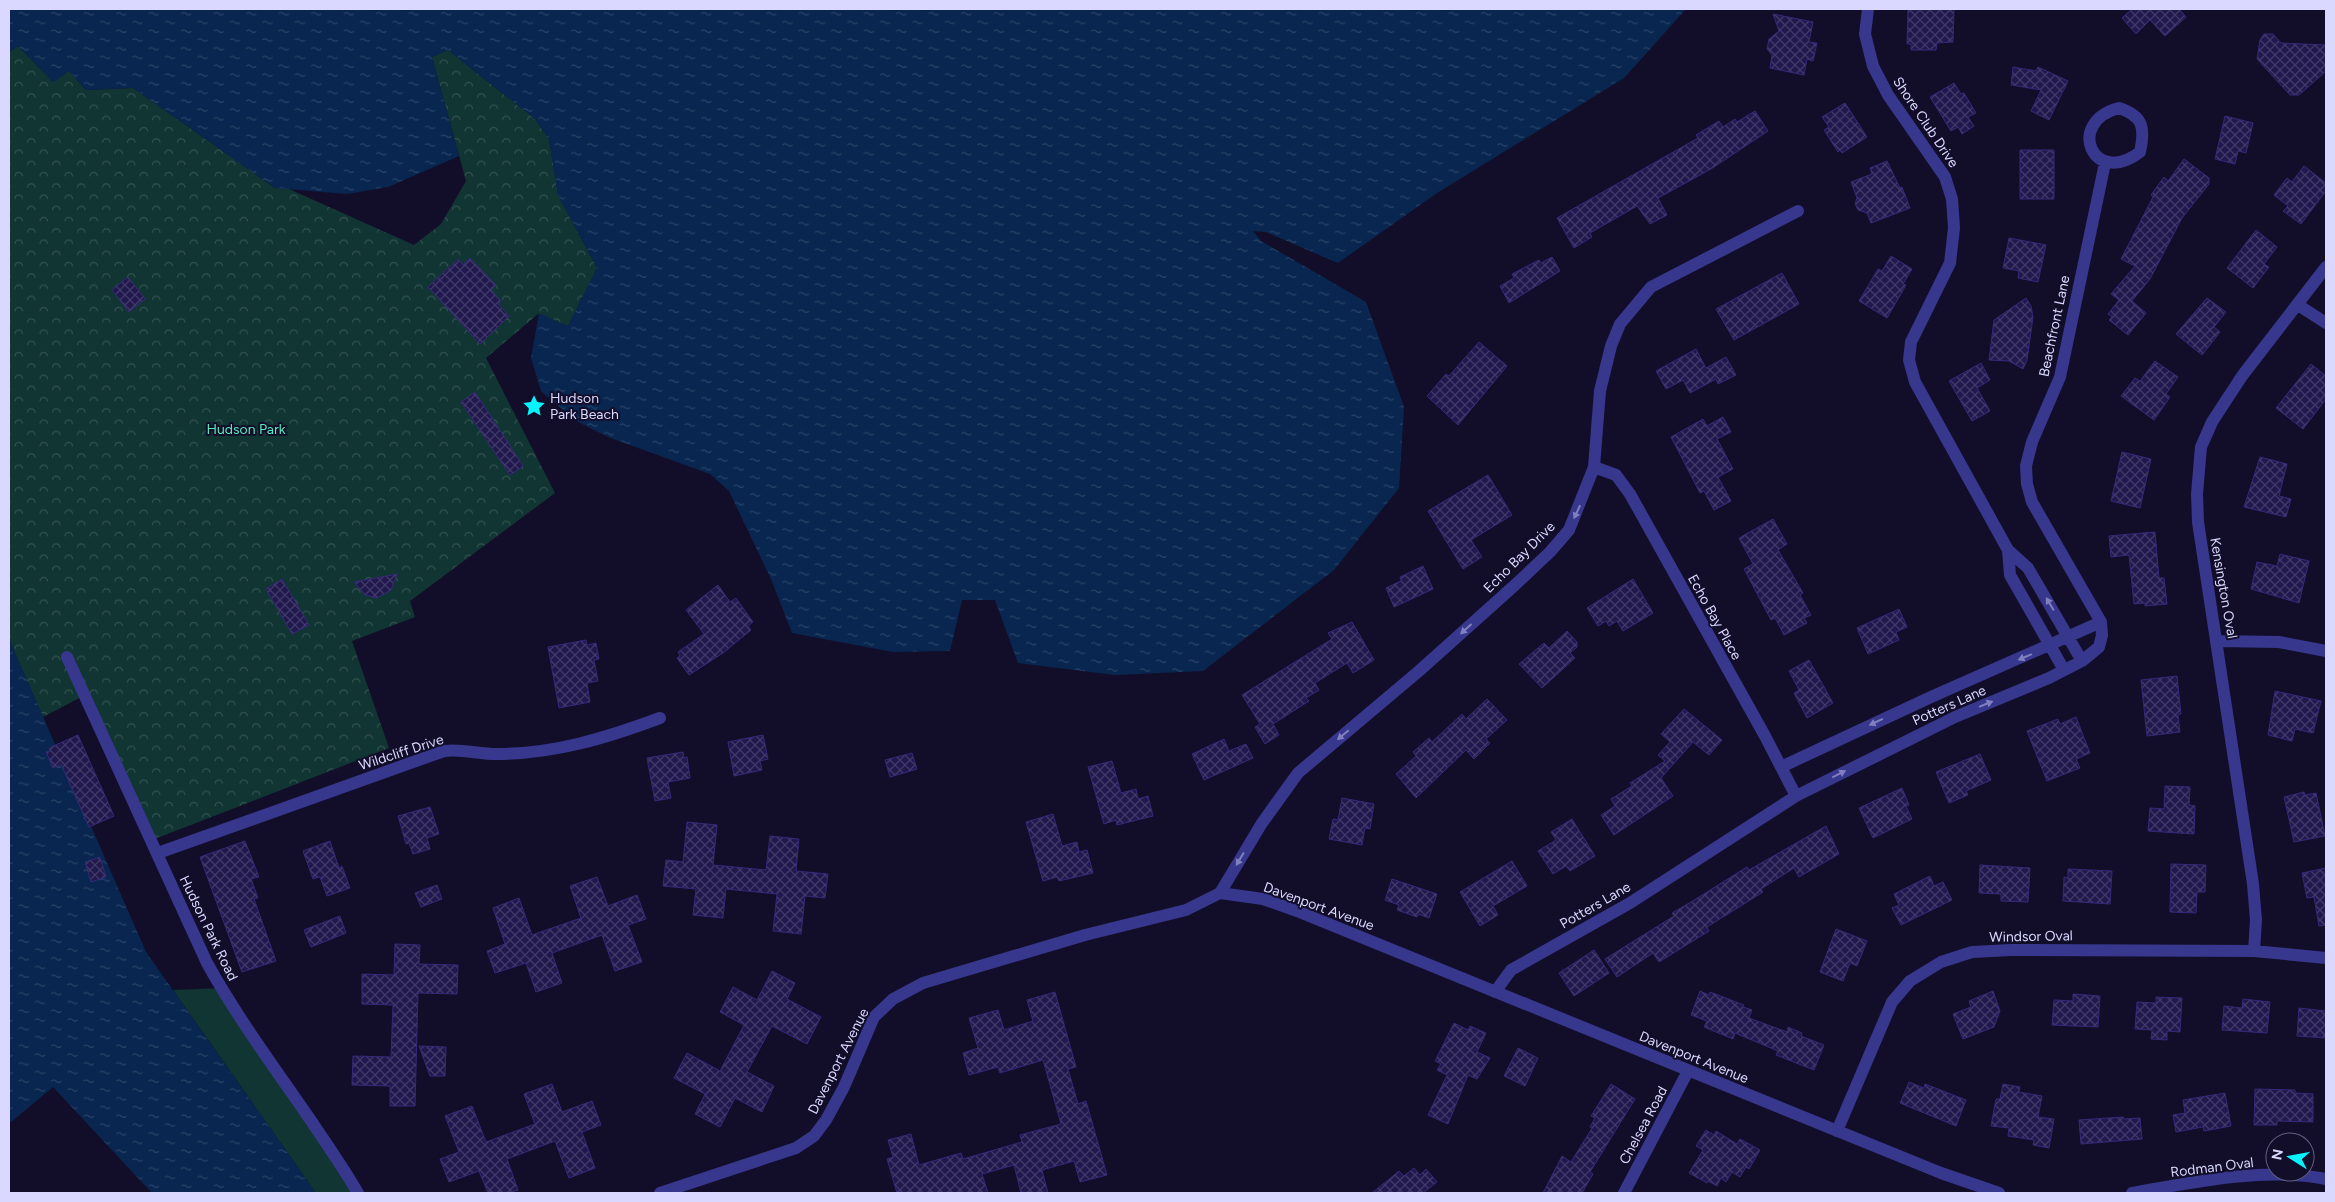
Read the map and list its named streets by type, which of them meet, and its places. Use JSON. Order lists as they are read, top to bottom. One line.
{"streets":{"street":["Shore Club Drive","Beachfront Lane","Echo Bay Drive","Kensington Oval","Echo Bay Place","Potters Lane","Wildcliff Drive","Davenport Avenue","Hudson Park Road","Windsor Oval","Chelsea Road","Rodman Oval"]},"crossings":[["Shore Club Drive","Potters Lane"],["Beachfront Lane","Potters Lane"],["Echo Bay Drive","Echo Bay Place"],["Echo Bay Drive","Davenport Avenue"],["Kensington Oval","Windsor Oval"],["Echo Bay Place","Potters Lane"],["Potters Lane","Davenport Avenue"],["Wildcliff Drive","Hudson Park Road"],["Davenport Avenue","Windsor Oval"],["Davenport Avenue","Chelsea Road"]],"one_way":["Echo Bay Drive"],"parks":["Hudson Park"],"places":{"place":["Hudson Park Beach"]},"north":"left"}
